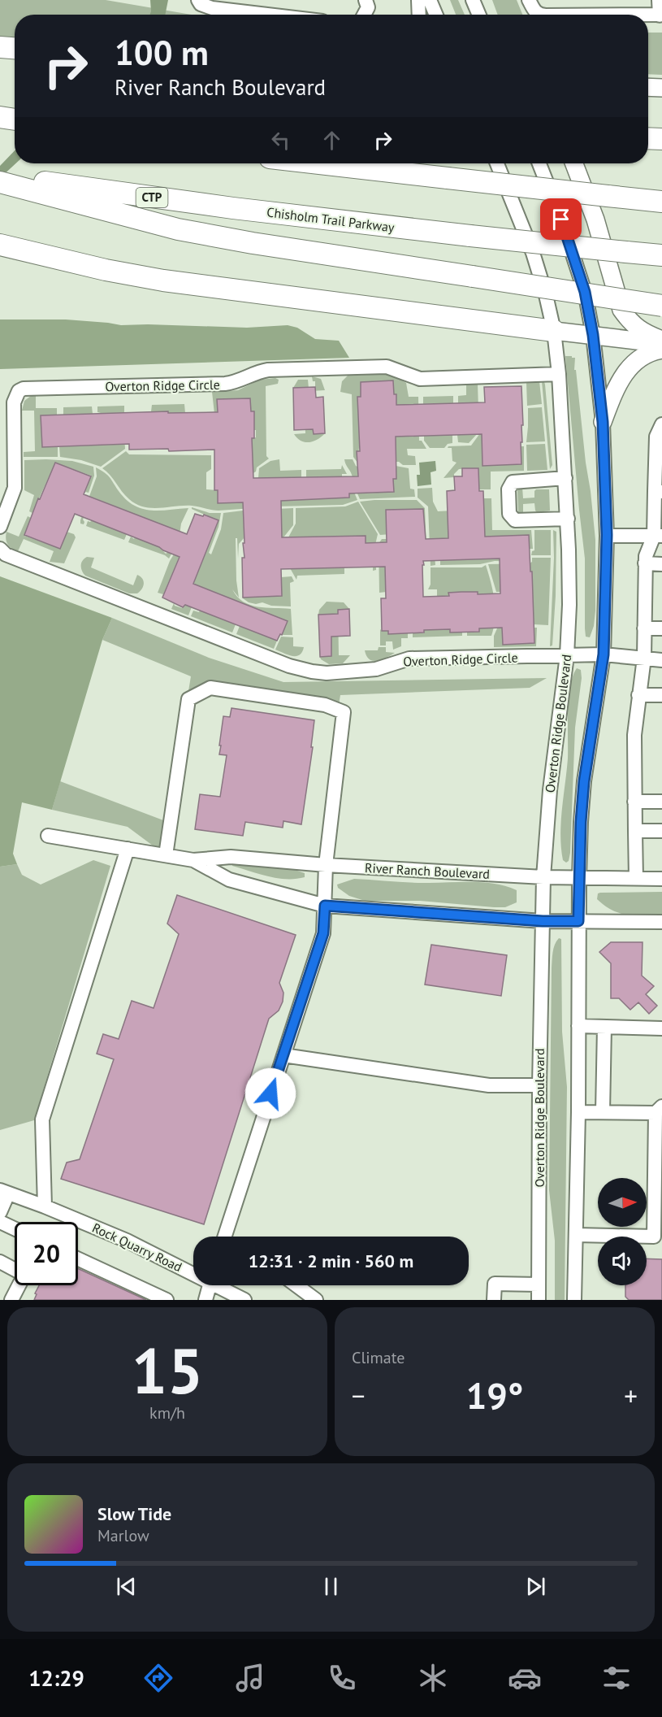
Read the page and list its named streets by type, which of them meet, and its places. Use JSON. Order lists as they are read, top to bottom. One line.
{"streets":{"highway":["CTP","Chisholm Trail Parkway"],"street":["Overton Ridge Circle","Overton Ridge Boulevard","River Ranch Boulevard","Rock Quarry Road"]},"crossings":[["Overton Ridge Circle","Overton Ridge Boulevard"],["Overton Ridge Boulevard","River Ranch Boulevard"]],"north":"right","page":{"turn":["100 m","River Ranch Boulevard"],"limit":"20","trip":"12:31 · 2 min · 560 m","tile":[["15","km/h"],"Climate"],"heat":["−","19°","+"],"song":["Slow Tide","Marlow"],"tabs":"12:29"}}
